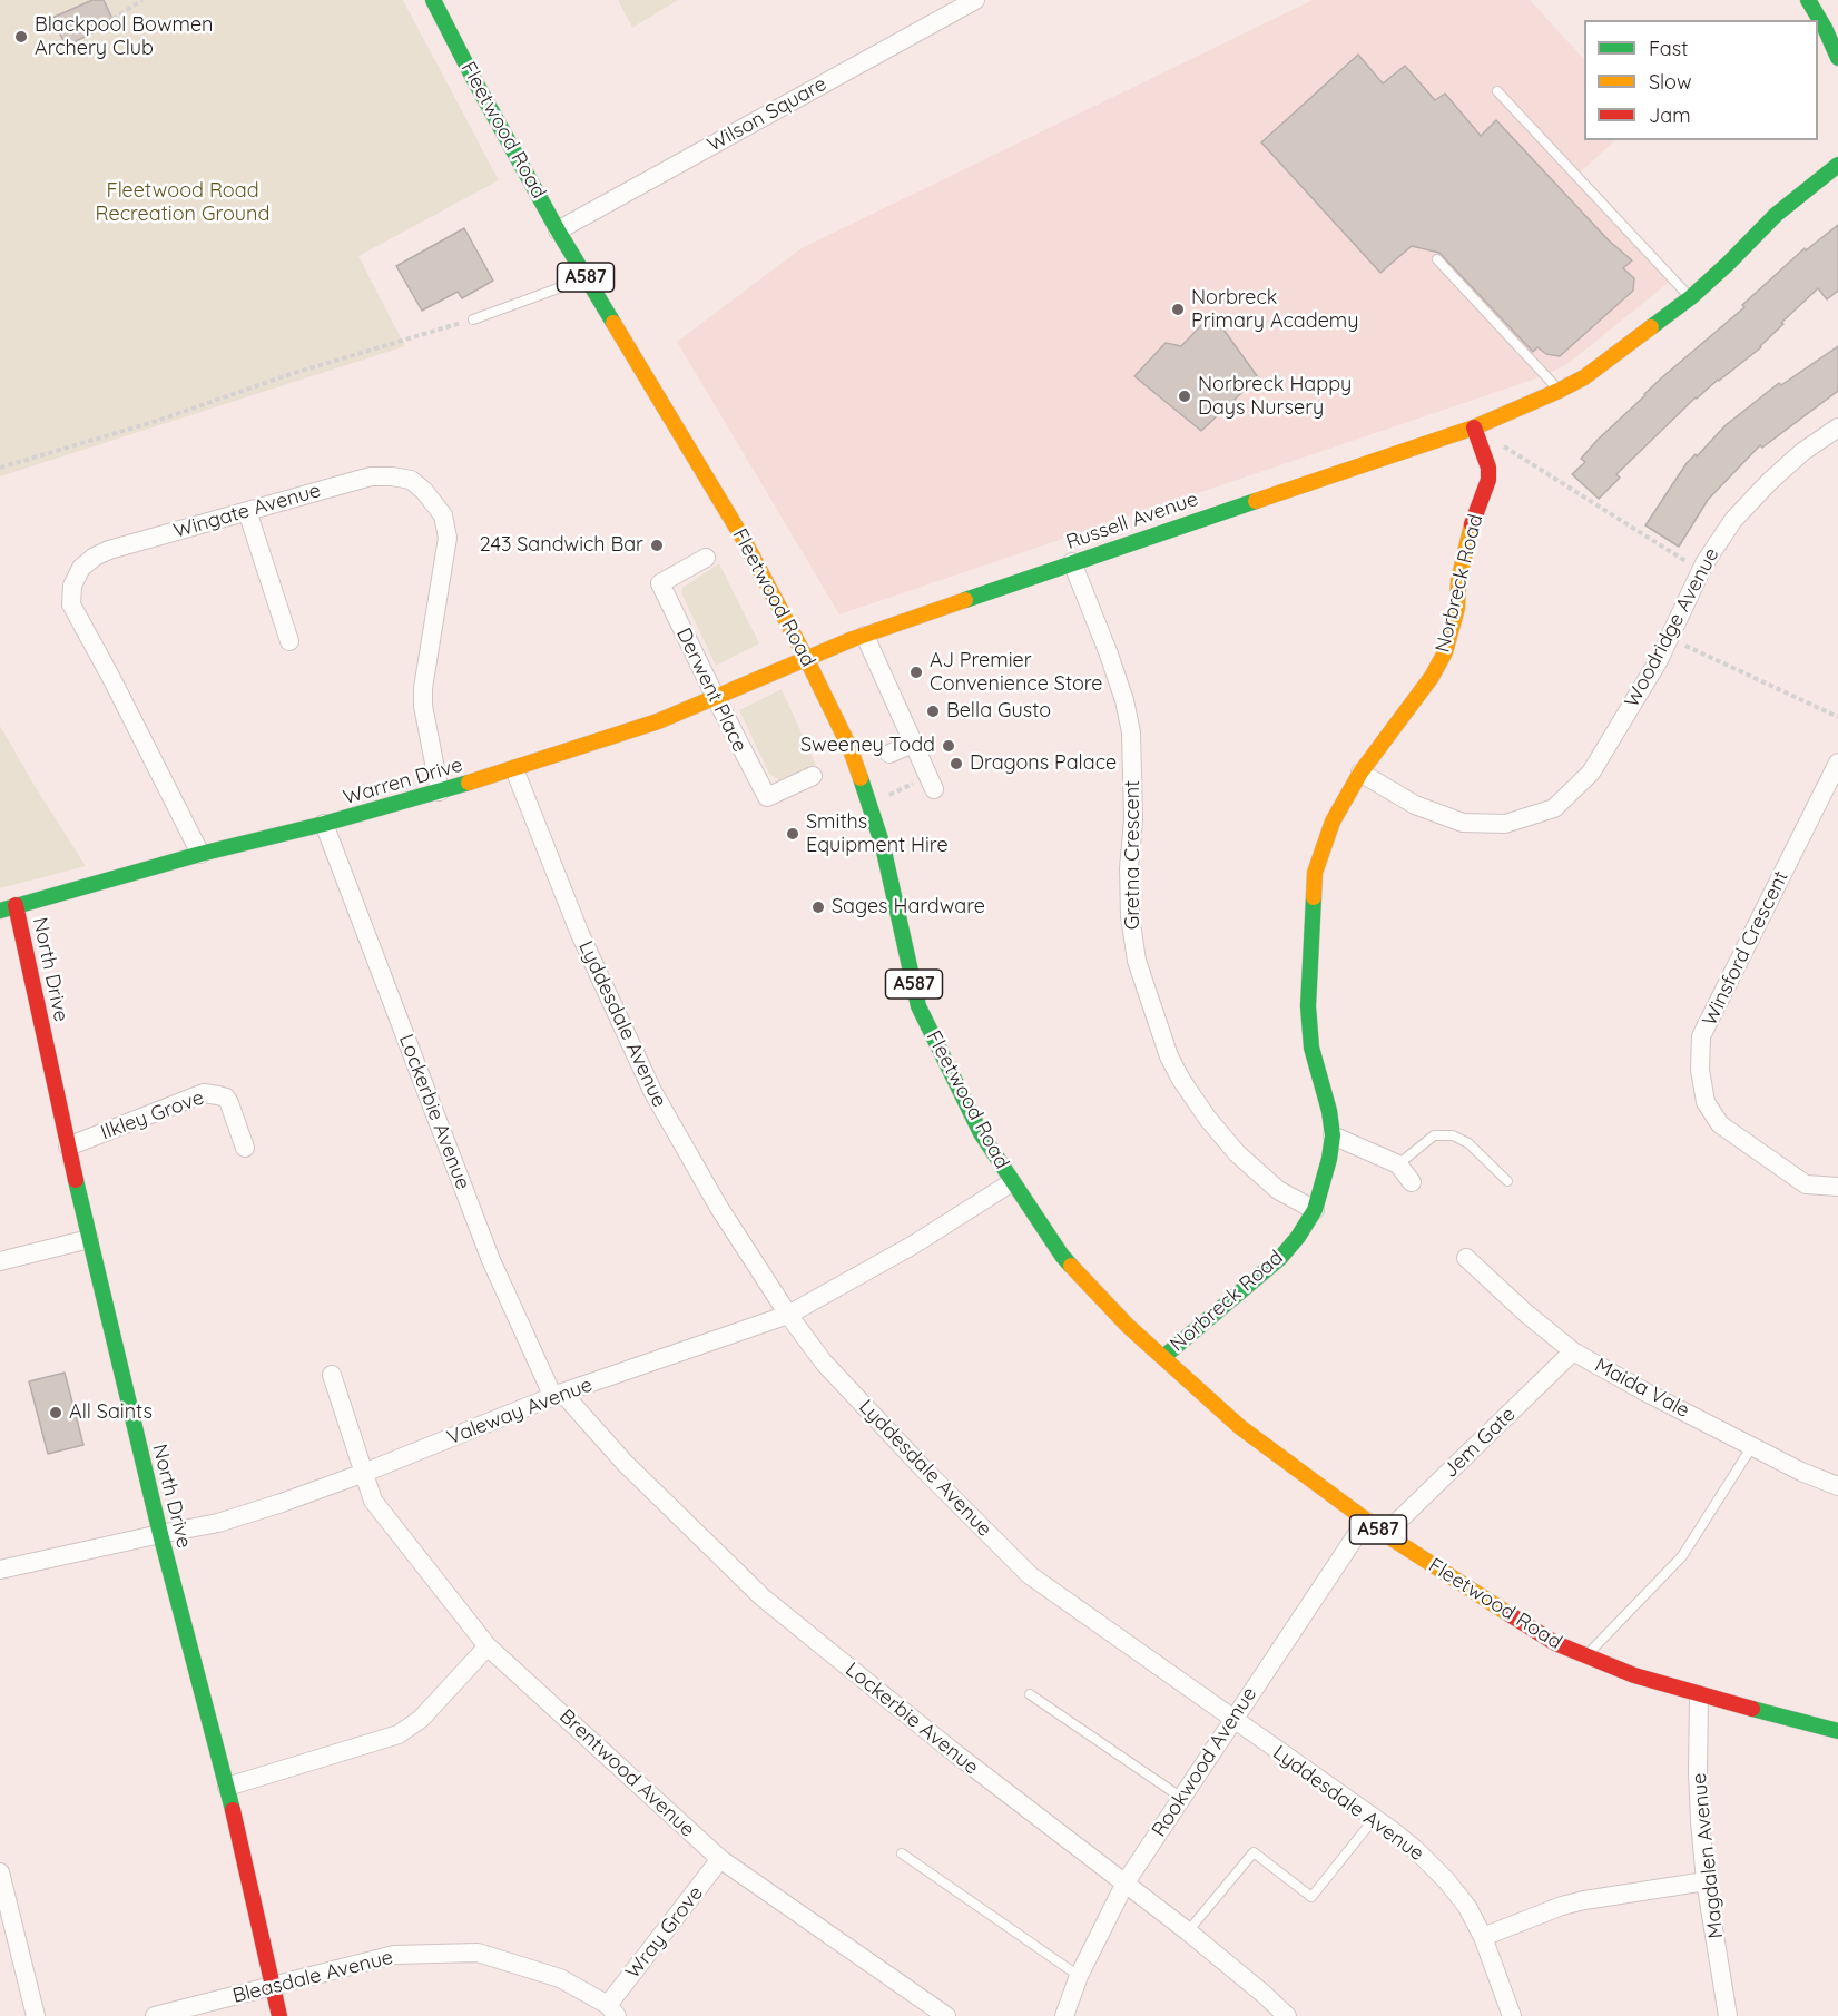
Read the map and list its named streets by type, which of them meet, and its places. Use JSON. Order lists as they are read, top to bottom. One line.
{"streets":{"street":["Wilson Square","Fleetwood Road","A587","Wingate Avenue","Russell Avenue","Norbreck Road","Woodridge Avenue","Derwent Place","Warren Drive","Gretna Crescent","Winsford Crescent","North Drive","Lyddesdale Avenue","Lockerbie Avenue","Ilkley Grove","Maida Vale","Valeway Avenue","Jem Gate","Rookwood Avenue","Brentwood Avenue","Magdalen Avenue","Wray Grove","Bleasdale Avenue"]},"crossings":[["Wilson Square","Fleetwood Road"],["Fleetwood Road","Russell Avenue"],["Fleetwood Road","Norbreck Road"],["Fleetwood Road","Warren Drive"],["Fleetwood Road","Valeway Avenue"],["Fleetwood Road","Jem Gate"],["Fleetwood Road","Rookwood Avenue"],["Fleetwood Road","Magdalen Avenue"],["Wingate Avenue","Warren Drive"],["Russell Avenue","Norbreck Road"],["Russell Avenue","Warren Drive"],["Russell Avenue","Gretna Crescent"],["Norbreck Road","Woodridge Avenue"],["Norbreck Road","Gretna Crescent"],["Derwent Place","Warren Drive"],["Warren Drive","North Drive"],["Warren Drive","Lyddesdale Avenue"],["Warren Drive","Lockerbie Avenue"],["North Drive","Ilkley Grove"],["North Drive","Valeway Avenue"],["North Drive","Bleasdale Avenue"],["Lyddesdale Avenue","Valeway Avenue"],["Lyddesdale Avenue","Rookwood Avenue"],["Lockerbie Avenue","Valeway Avenue"],["Lockerbie Avenue","Rookwood Avenue"],["Maida Vale","Jem Gate"],["Valeway Avenue","Brentwood Avenue"],["Brentwood Avenue","Wray Grove"],["Wray Grove","Bleasdale Avenue"]],"parks":["Fleetwood Road Recreation Ground"],"places":["Blackpool Bowmen Archery Club","Norbreck Primary Academy","Norbreck Happy Days Nursery","243 Sandwich Bar","AJ Premier Convenience Store","Bella Gusto","Sweeney Todd","Dragons Palace","Smiths Equipment Hire","Sages Hardware","All Saints"],"legend":["Fast","Slow","Jam"]}
